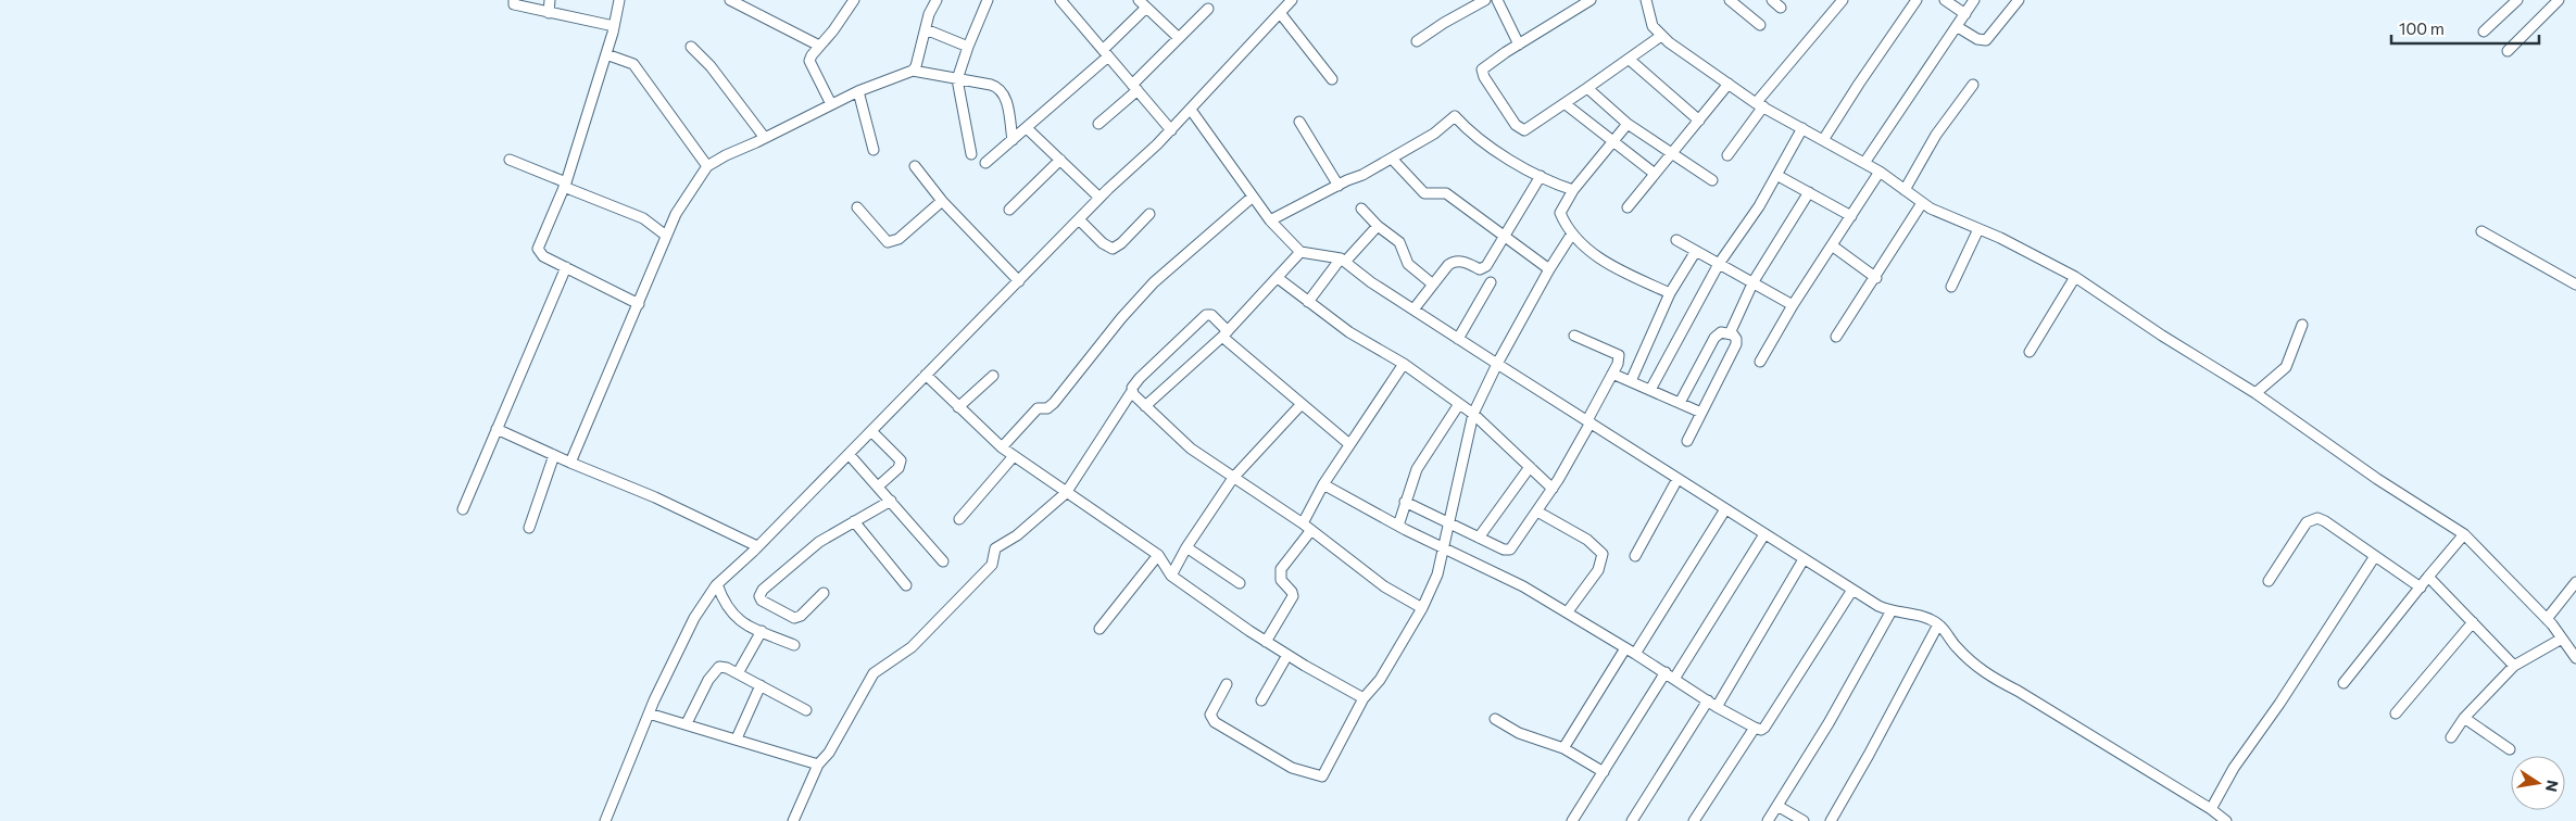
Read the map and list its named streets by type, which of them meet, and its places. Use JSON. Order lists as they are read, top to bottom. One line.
{"scale_bar":"100 m","north":"right"}
